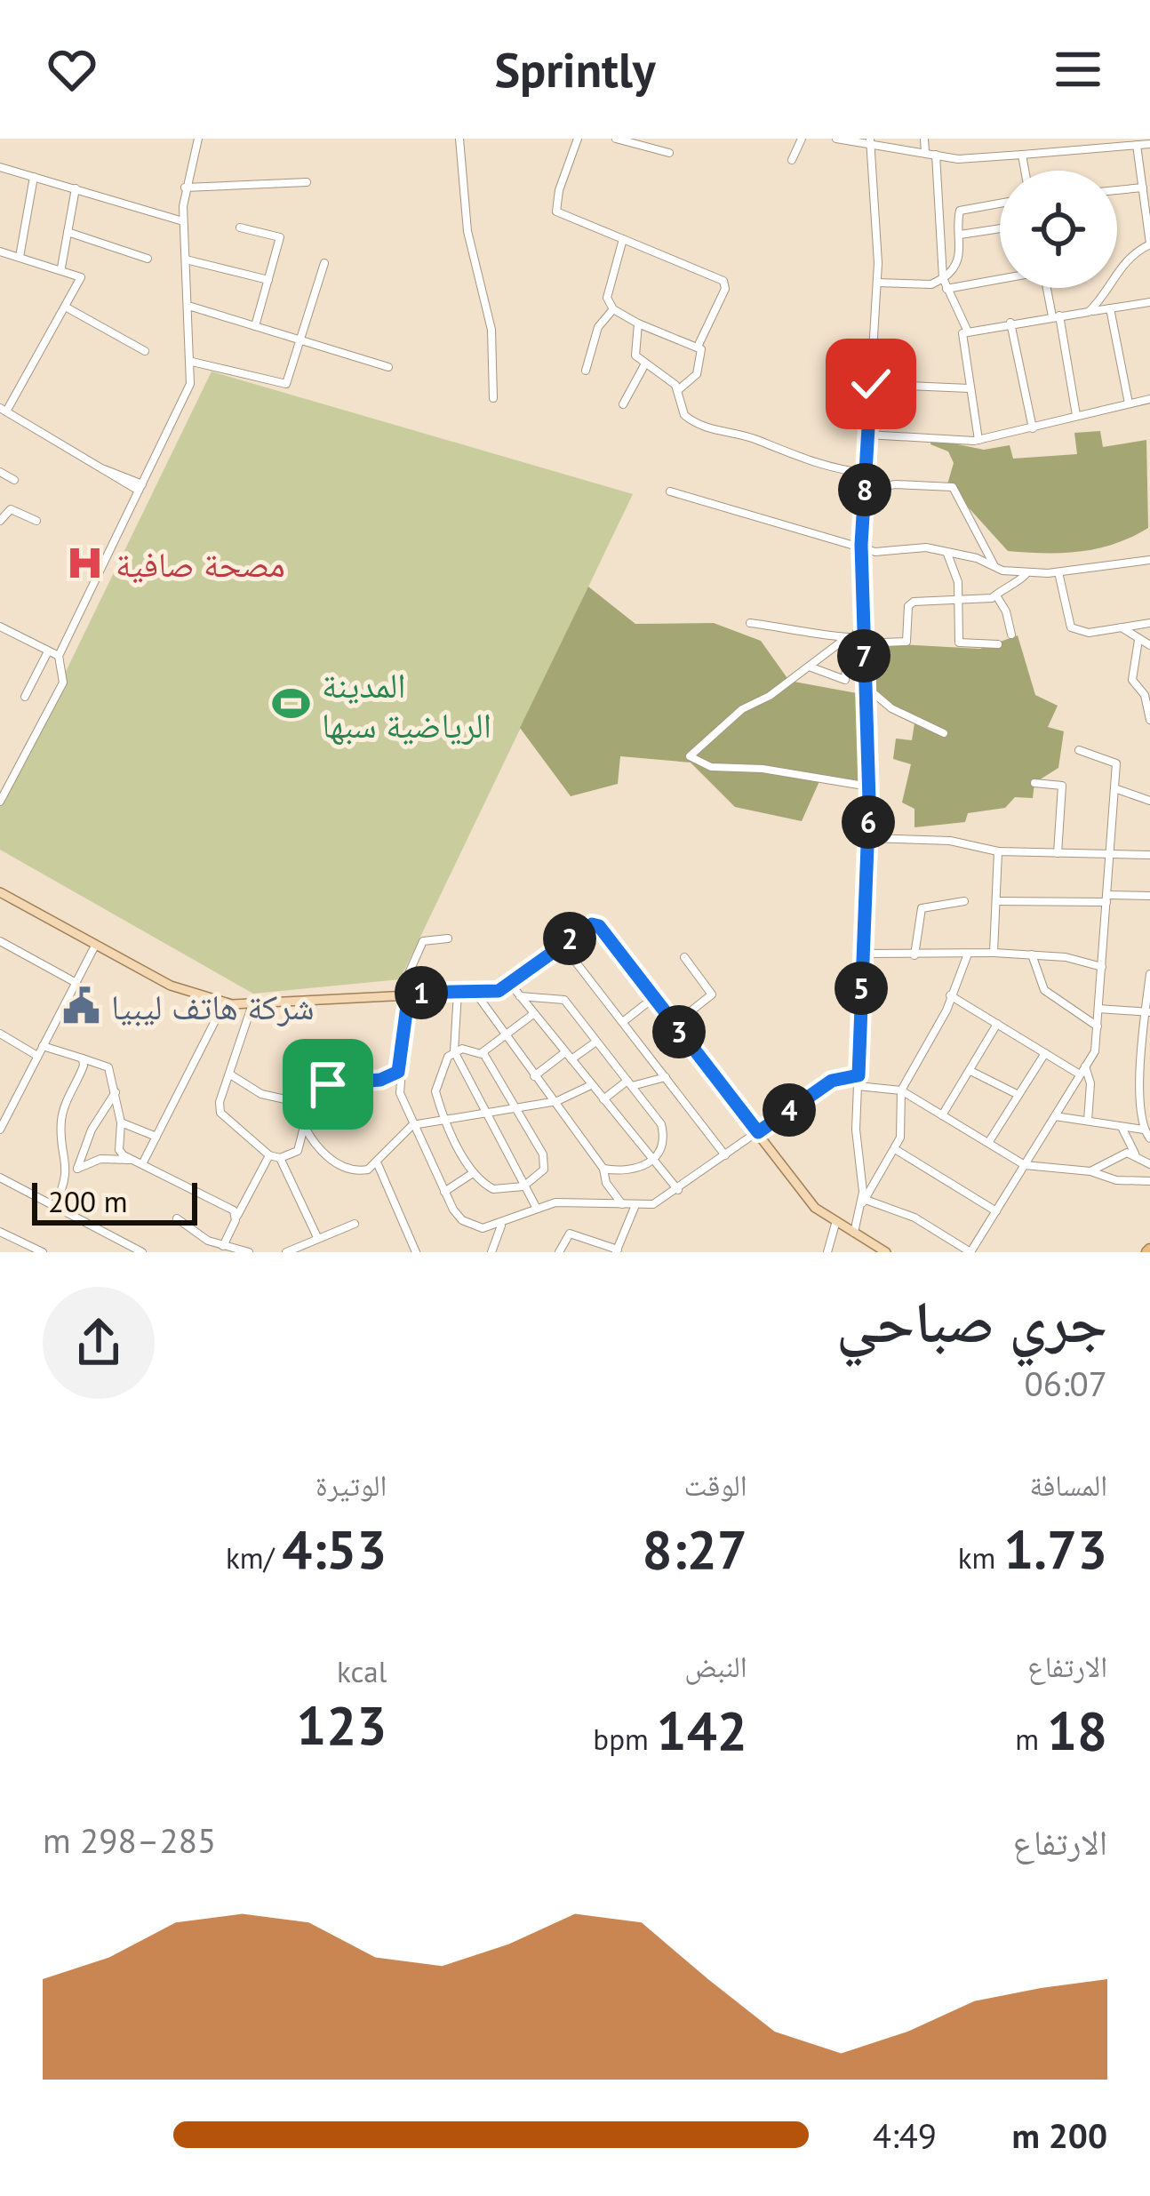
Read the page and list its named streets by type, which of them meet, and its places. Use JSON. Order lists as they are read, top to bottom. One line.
{"places":{"hospital":["مصحة صافية"],"sports":["المدينة الرياضية سبها"],"public building":["شركة هاتف ليبيا"]},"scale_bar":"200 m","page":{"header":"Sprintly","pins":["8","7","6","2","5","1","3","4"],"scale":"200 m","heading":["جري صباحي","06:07"],"stats":[["المسافة","1.73 km"],["الوقت","8:27"],["الوتيرة","4:53 /km"],["الارتفاع","18 m"],["النبض","142 bpm"],["kcal","123"]],"chart":["الارتفاع","285–298 m"],"list":[{"name":"200 m","note":"4:49"}]}}
